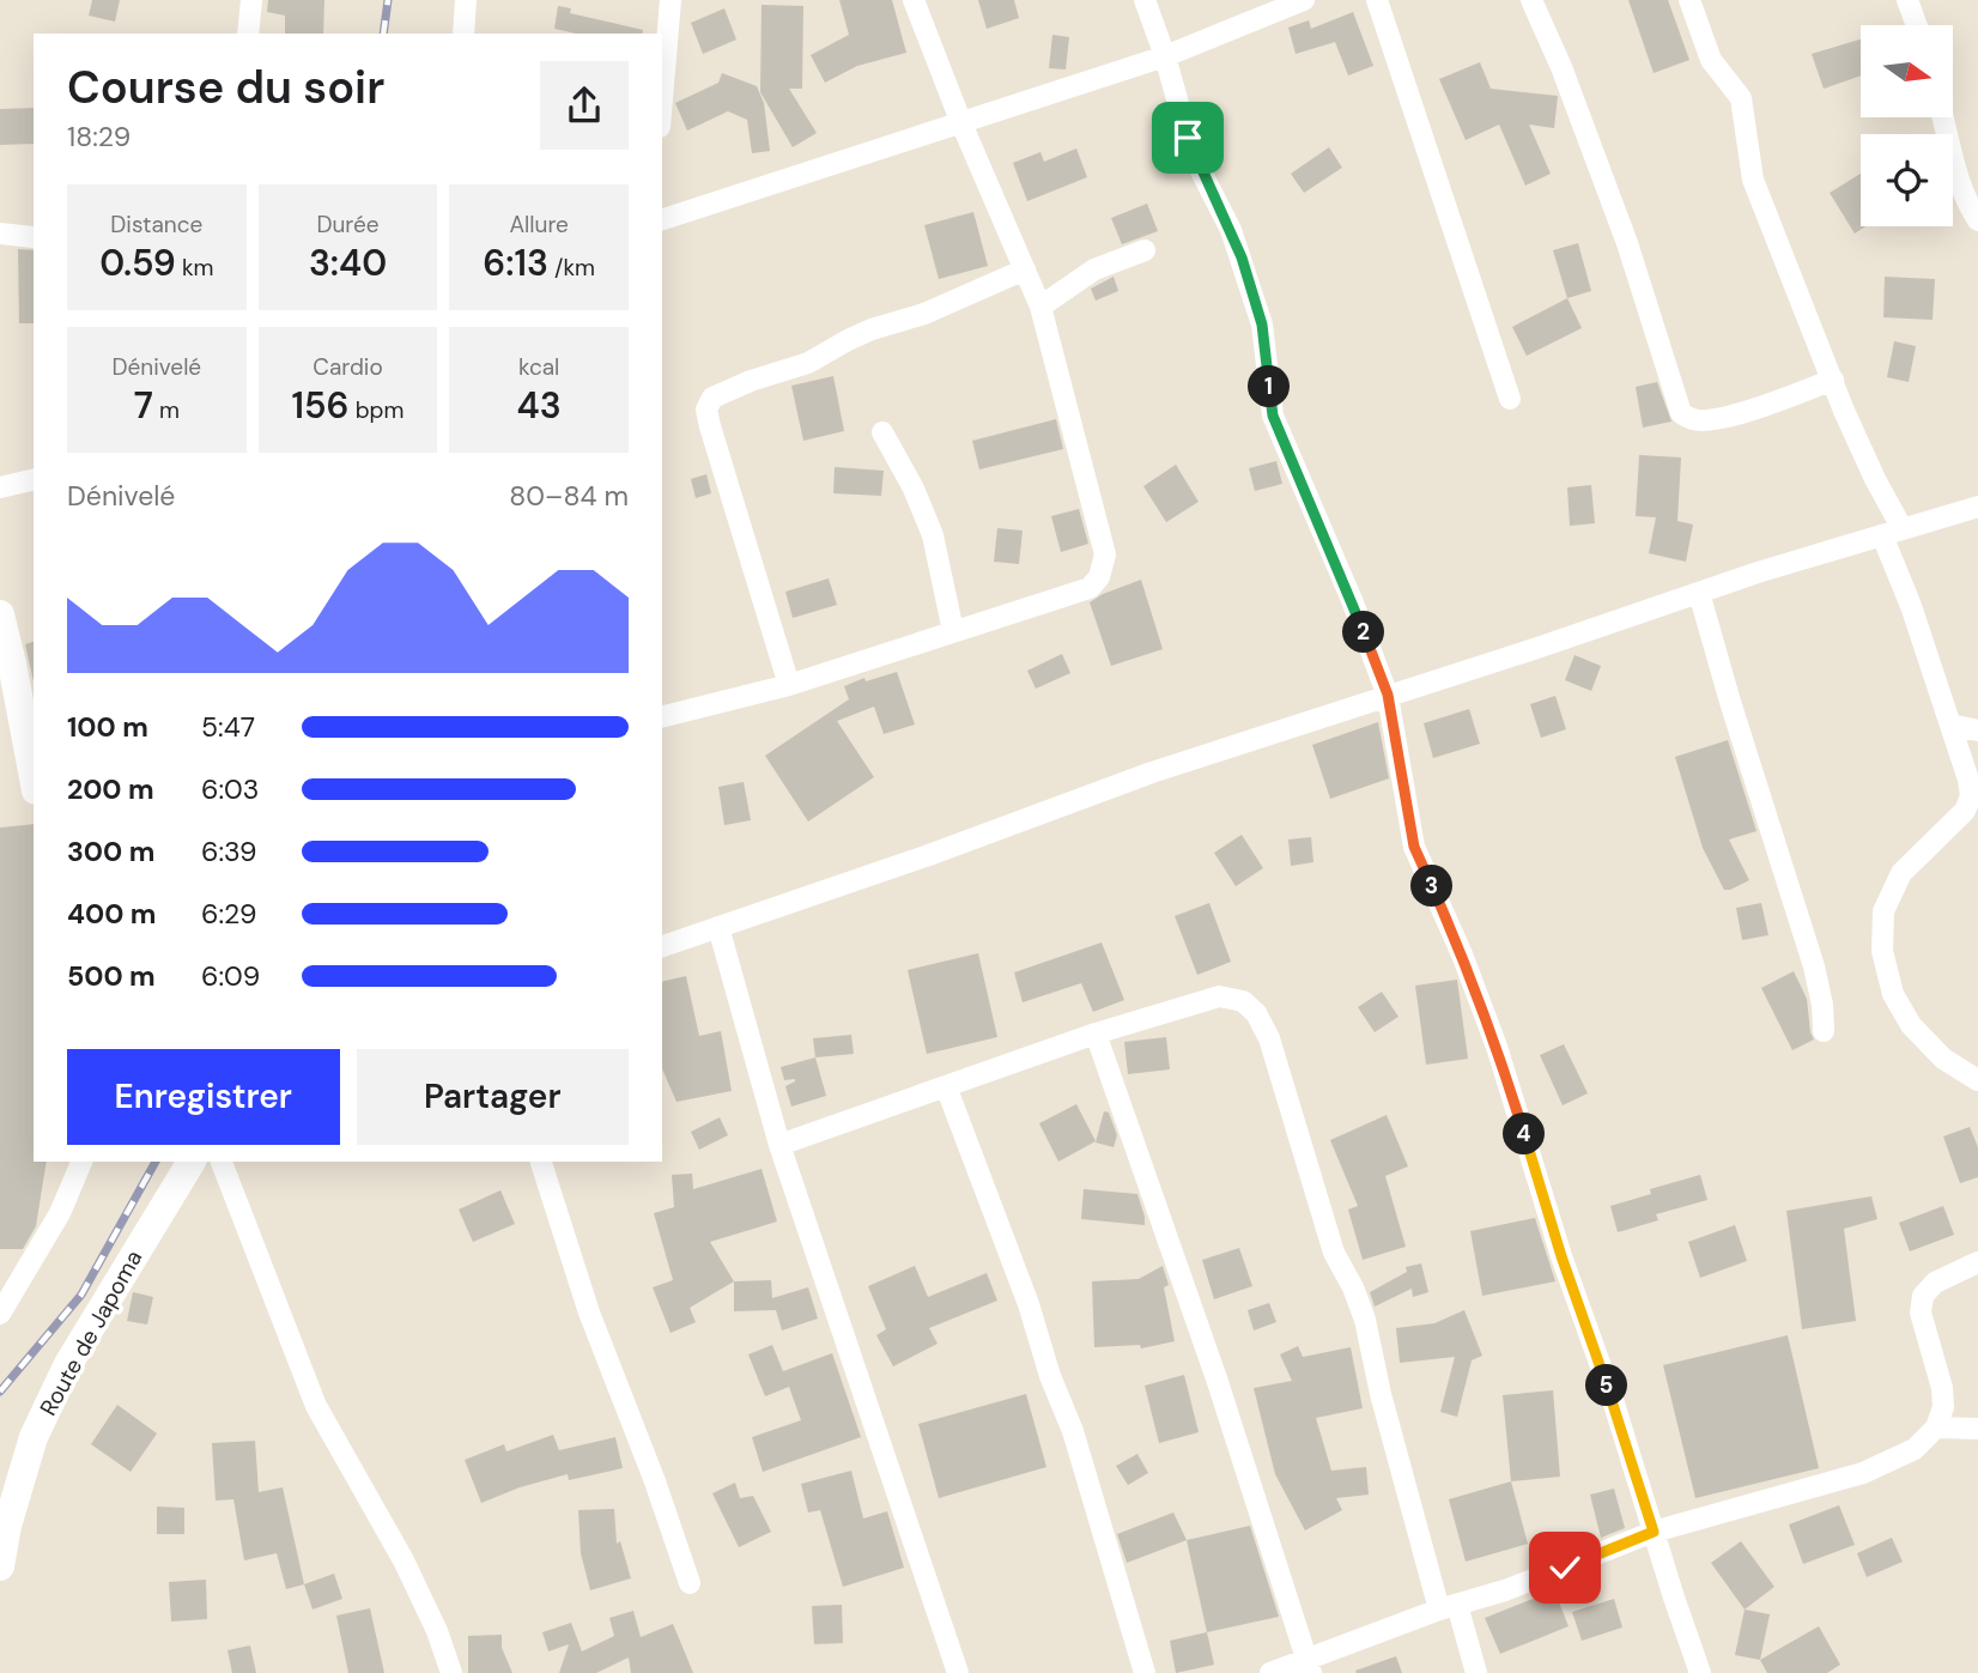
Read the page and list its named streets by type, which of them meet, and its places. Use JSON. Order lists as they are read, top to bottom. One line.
{"streets":{"street":["Route de Japoma"]},"north":"right","page":{"heading":["Course du soir","18:29"],"stats":[["Distance","0.59 km"],["Durée","3:40"],["Allure","6:13 /km"],["Dénivelé","7 m"],["Cardio","156 bpm"],["kcal","43"]],"pins":["1","2","3","4","5"],"chart":["Dénivelé","80–84 m"],"list":[{"name":"100 m","note":"5:47"},{"name":"200 m","note":"6:03"},{"name":"300 m","note":"6:39"},{"name":"400 m","note":"6:29"},{"name":"500 m","note":"6:09"}],"buttons":["Enregistrer","Partager"]}}
